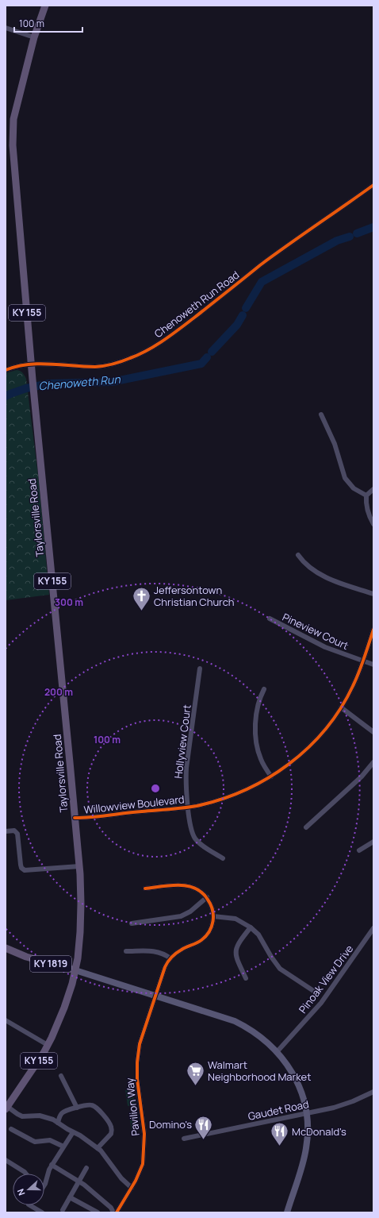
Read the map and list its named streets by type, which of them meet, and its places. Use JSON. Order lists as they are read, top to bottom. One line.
{"streets":{"main road":["KY 155","Taylorsville Road","KY 1819"],"street":["Chenoweth Run Road","Pineview Court","Hollyview Court","Willowview Boulevard","Pinoak View Drive","Pavilion Way","Gaudet Road"]},"crossings":[["Chenoweth Run Road","Taylorsville Road"],["Taylorsville Road","Willowview Boulevard"],["Taylorsville Road","KY 1819"],["Pineview Court","Willowview Boulevard"],["Hollyview Court","Willowview Boulevard"],["KY 1819","Pinoak View Drive"],["KY 1819","Pavilion Way"],["KY 1819","Gaudet Road"]],"water":["Chenoweth Run"],"places":{"church":["Jeffersontown Christian Church"],"supermarket":["Walmart Neighborhood Market"],"restaurant":["Domino's","McDonald's"]},"scale_bar":"100 m","north":"left","rings":["300 m","200 m","100 m"]}
